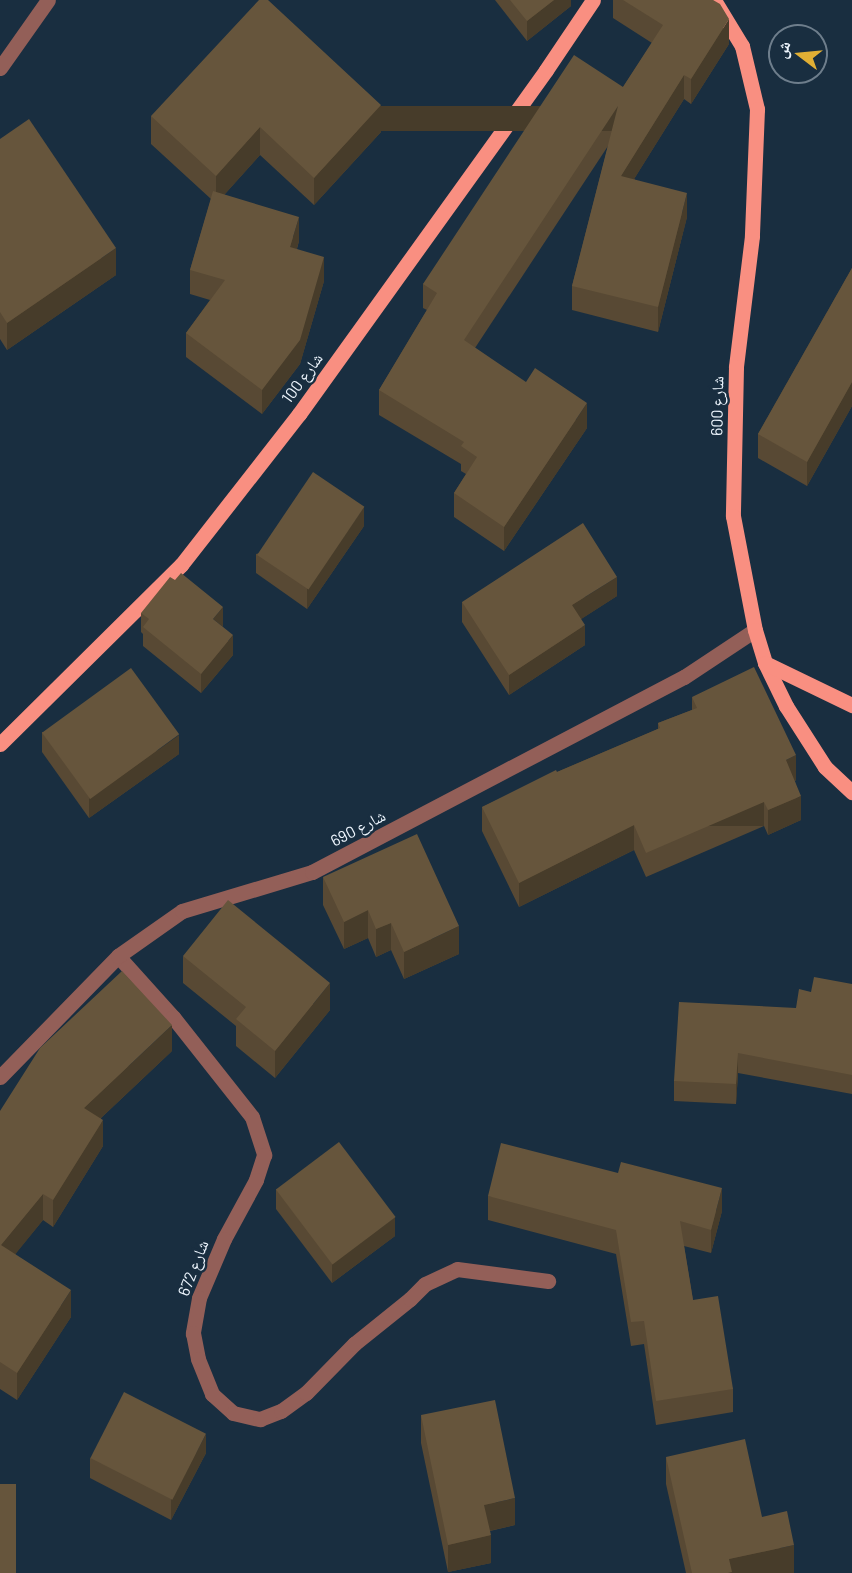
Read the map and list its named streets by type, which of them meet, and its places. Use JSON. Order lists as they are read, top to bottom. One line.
{"streets":{"main road":["شارع 100","شارع 600"],"street":["شارع 690","شارع 672"]},"crossings":[["شارع 600","شارع 690"],["شارع 690","شارع 672"]],"north":"left"}
